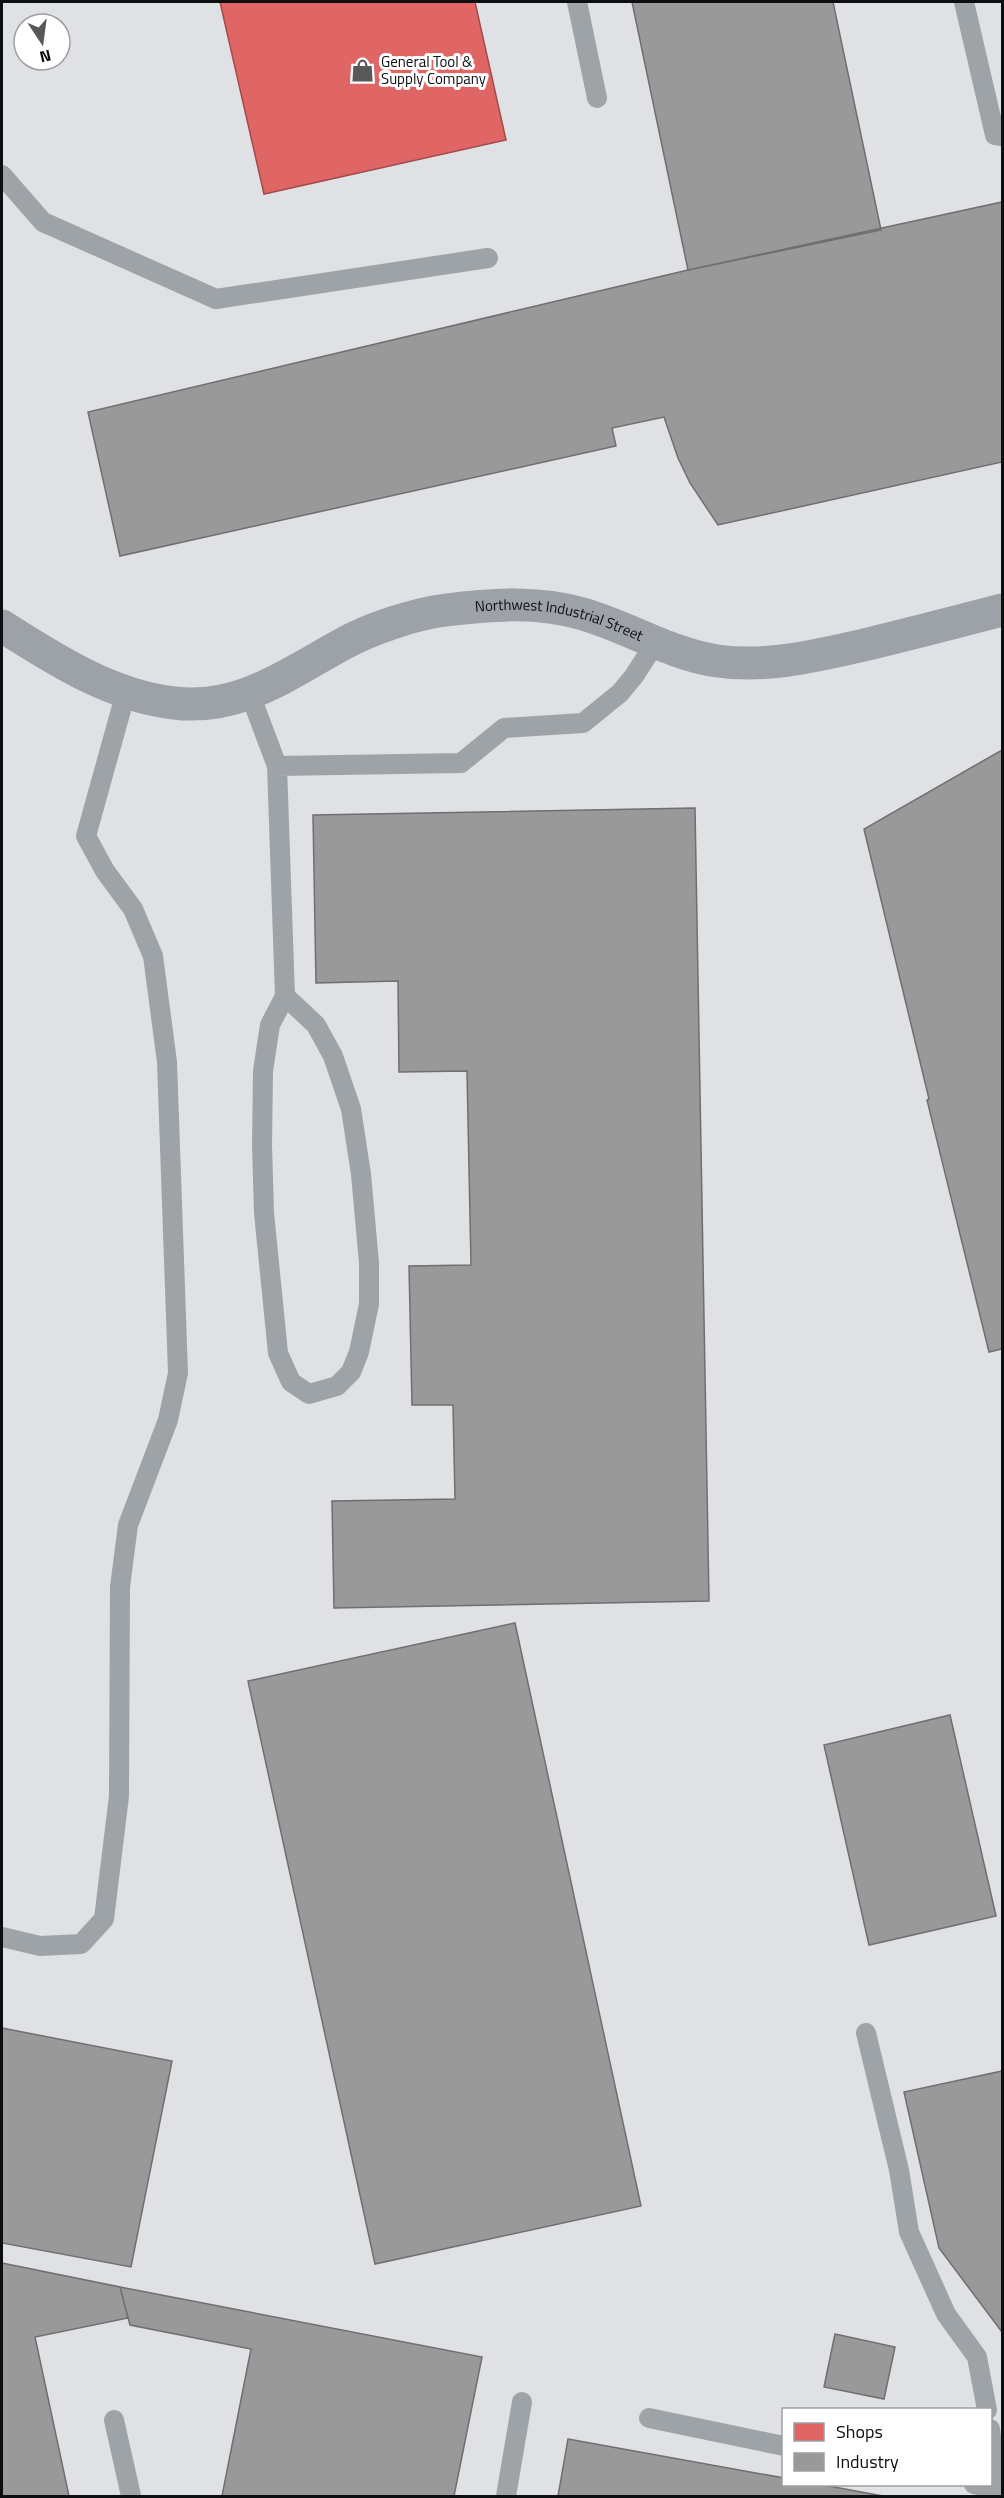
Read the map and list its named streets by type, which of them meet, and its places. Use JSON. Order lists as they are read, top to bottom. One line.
{"streets":{"street":["Northwest Industrial Street"]},"places":{"shop":["General Tool & Supply Company"]},"legend":["Shops","Industry"],"north":"bottom"}
